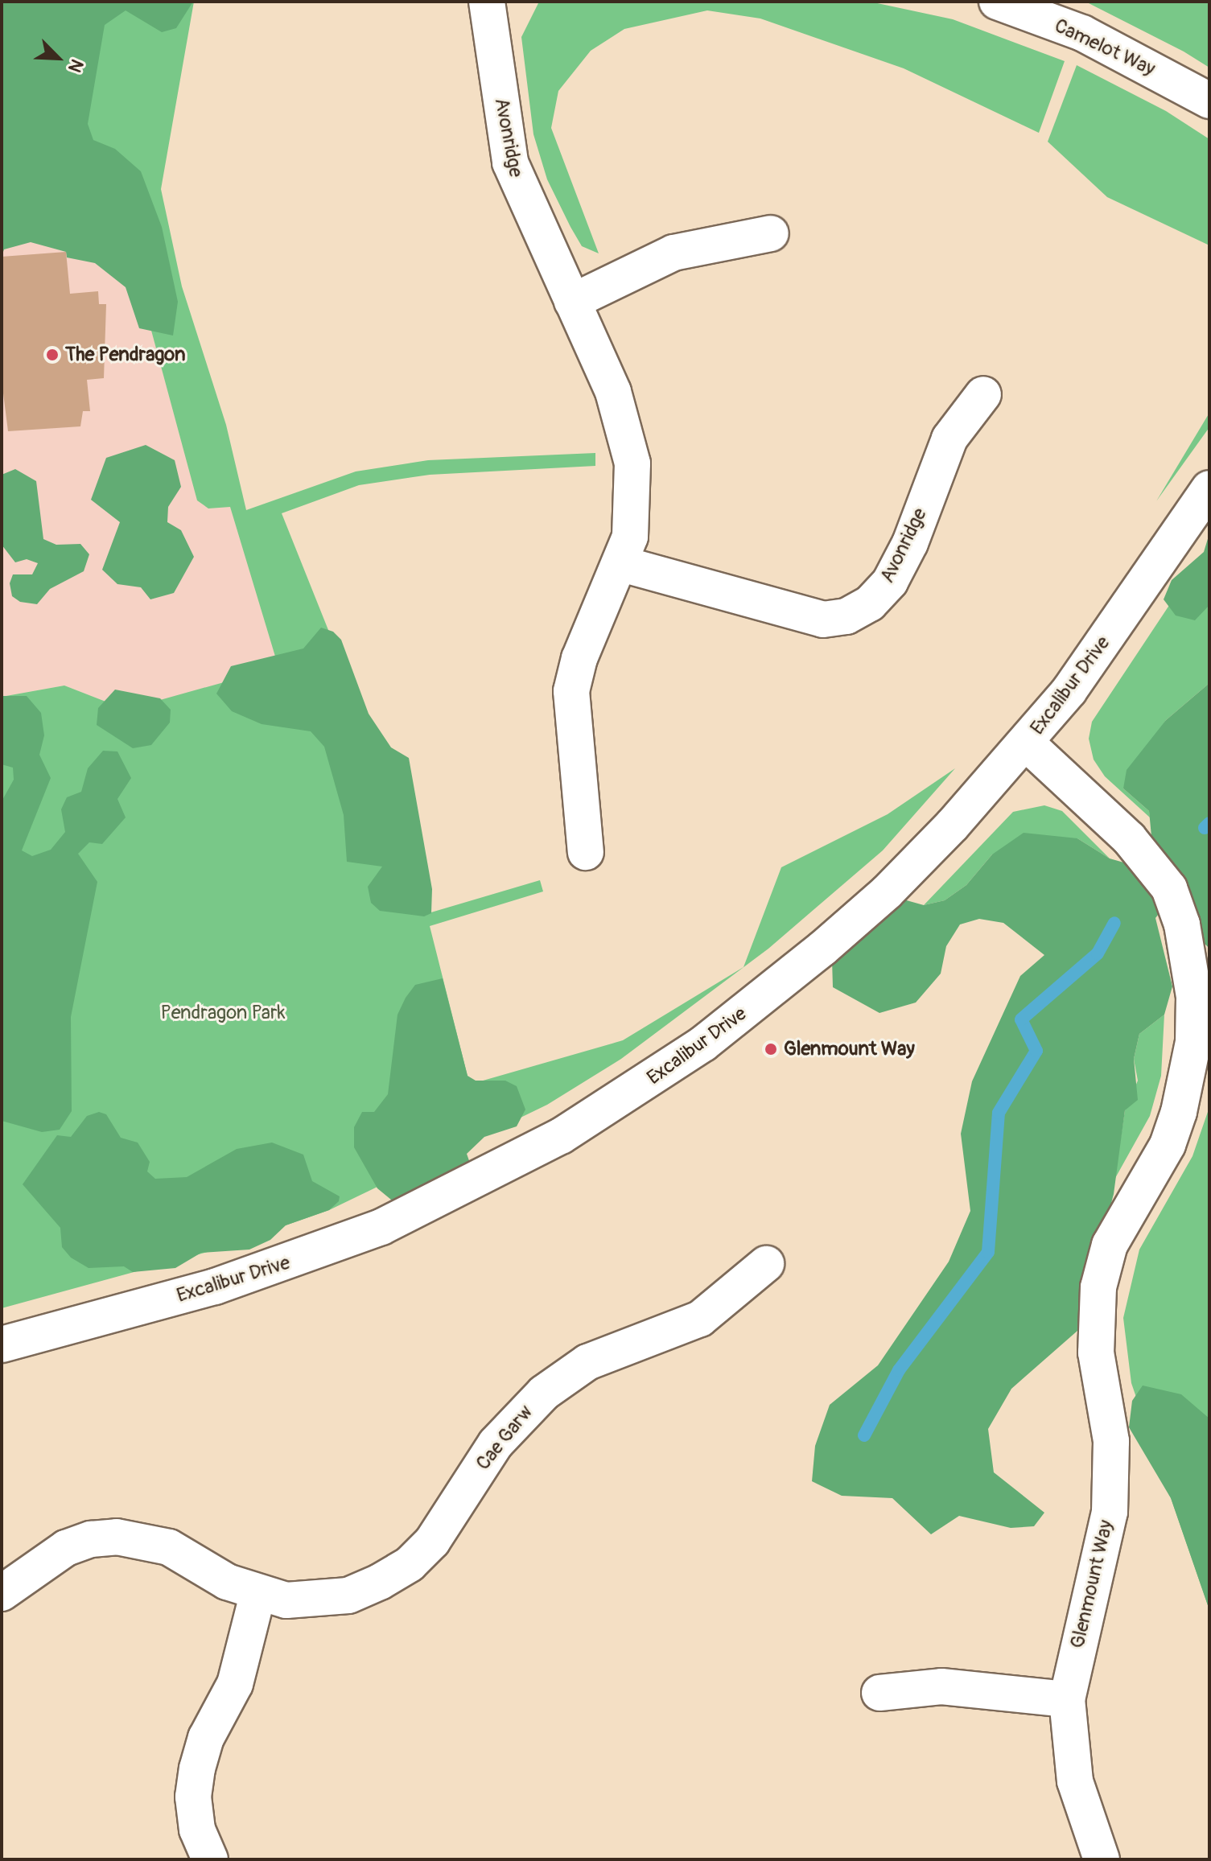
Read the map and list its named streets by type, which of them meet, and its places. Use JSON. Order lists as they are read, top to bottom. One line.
{"streets":{"street":["Camelot Way","Avonridge","Excalibur Drive","Cae Garw","Glenmount Way"]},"crossings":[["Excalibur Drive","Glenmount Way"]],"parks":["Pendragon Park"],"places":["The Pendragon","Glenmount Way"],"north":"bottom right"}
